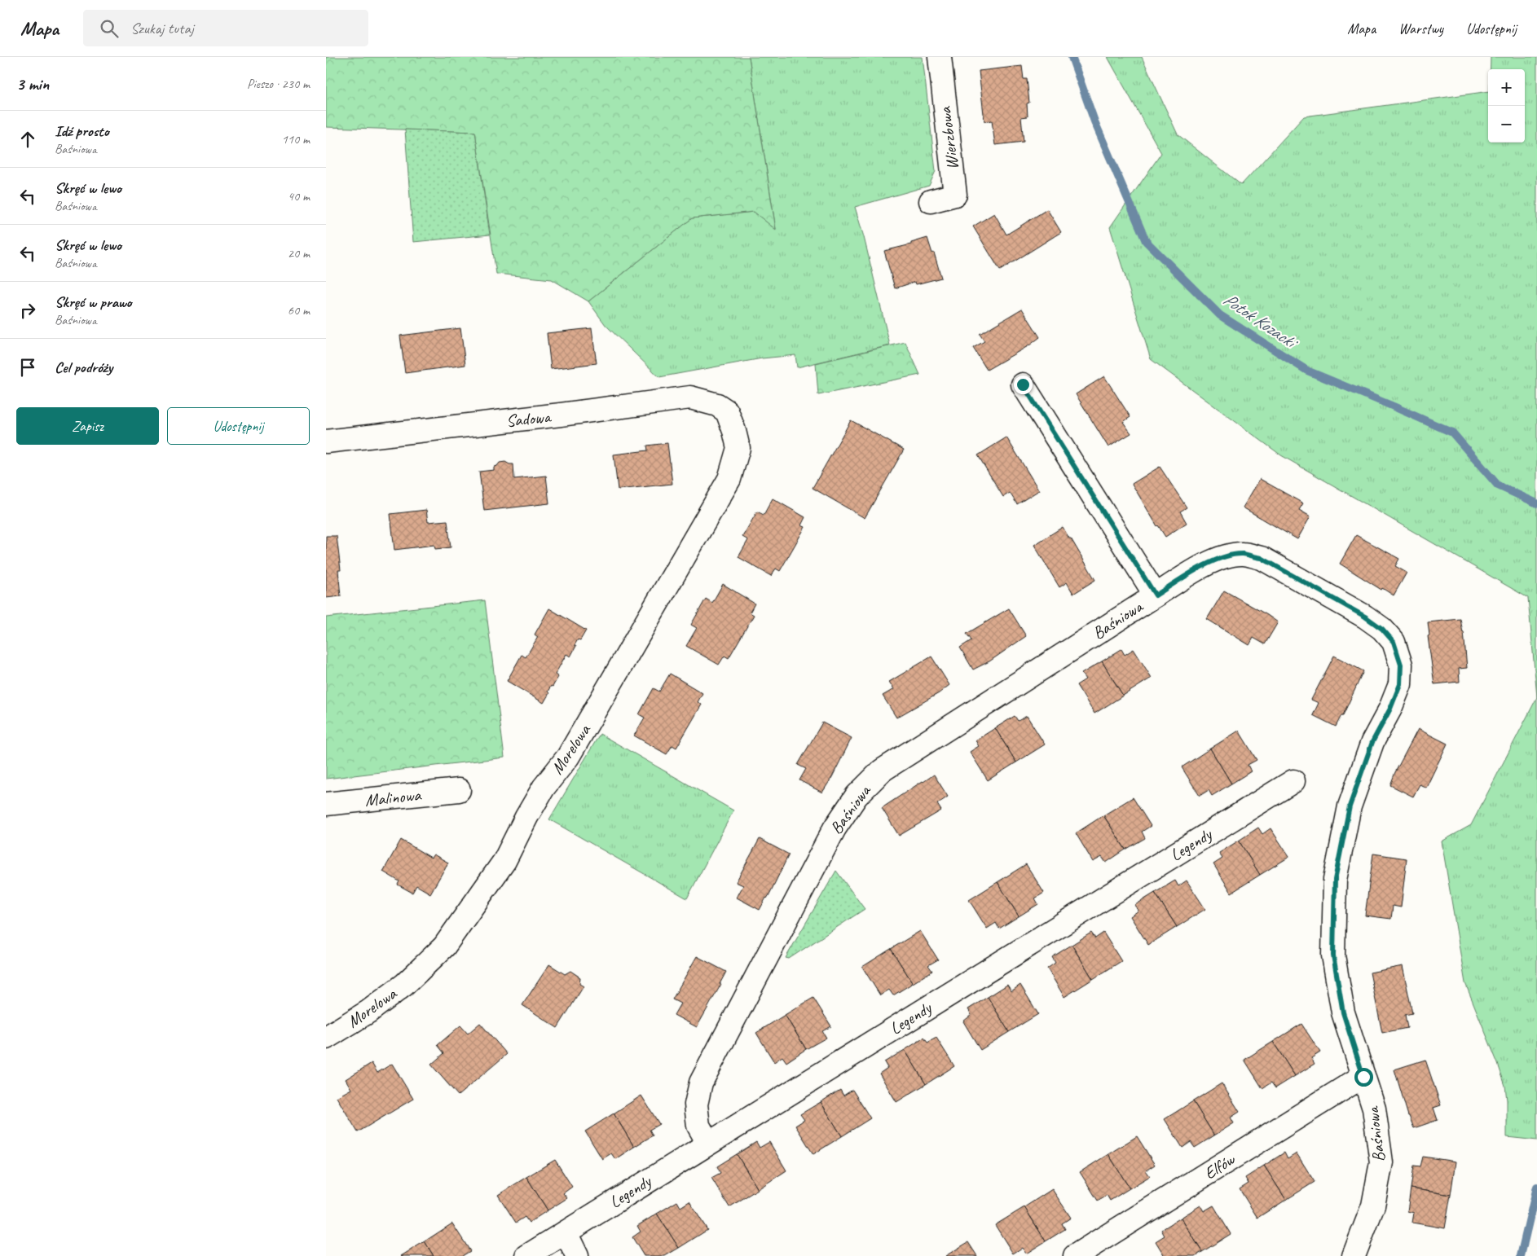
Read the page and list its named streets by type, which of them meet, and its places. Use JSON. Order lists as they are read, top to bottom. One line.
{"streets":{"street":["Wierzbowa","Sadowa","Baśniowa","Morelowa","Malinowa","Legendy","Elfów"]},"crossings":[["Sadowa","Morelowa"],["Baśniowa","Legendy"],["Baśniowa","Elfów"]],"water":["Potok Kozacki"],"page":{"header":"Mapa","search":"Szukaj tutaj","nav":["Mapa","Warstwy","Udostępnij"],"heading":["3 min","Pieszo · 230 m"],"map_buttons":["+","−"],"list":[["Idź prosto","Baśniowa","110 m"],["Skręć w lewo","Baśniowa","40 m"],["Skręć w lewo","Baśniowa","20 m"],["Skręć w prawo","Baśniowa","60 m"],"Cel podróży"],"buttons":["Zapisz","Udostępnij"]}}
